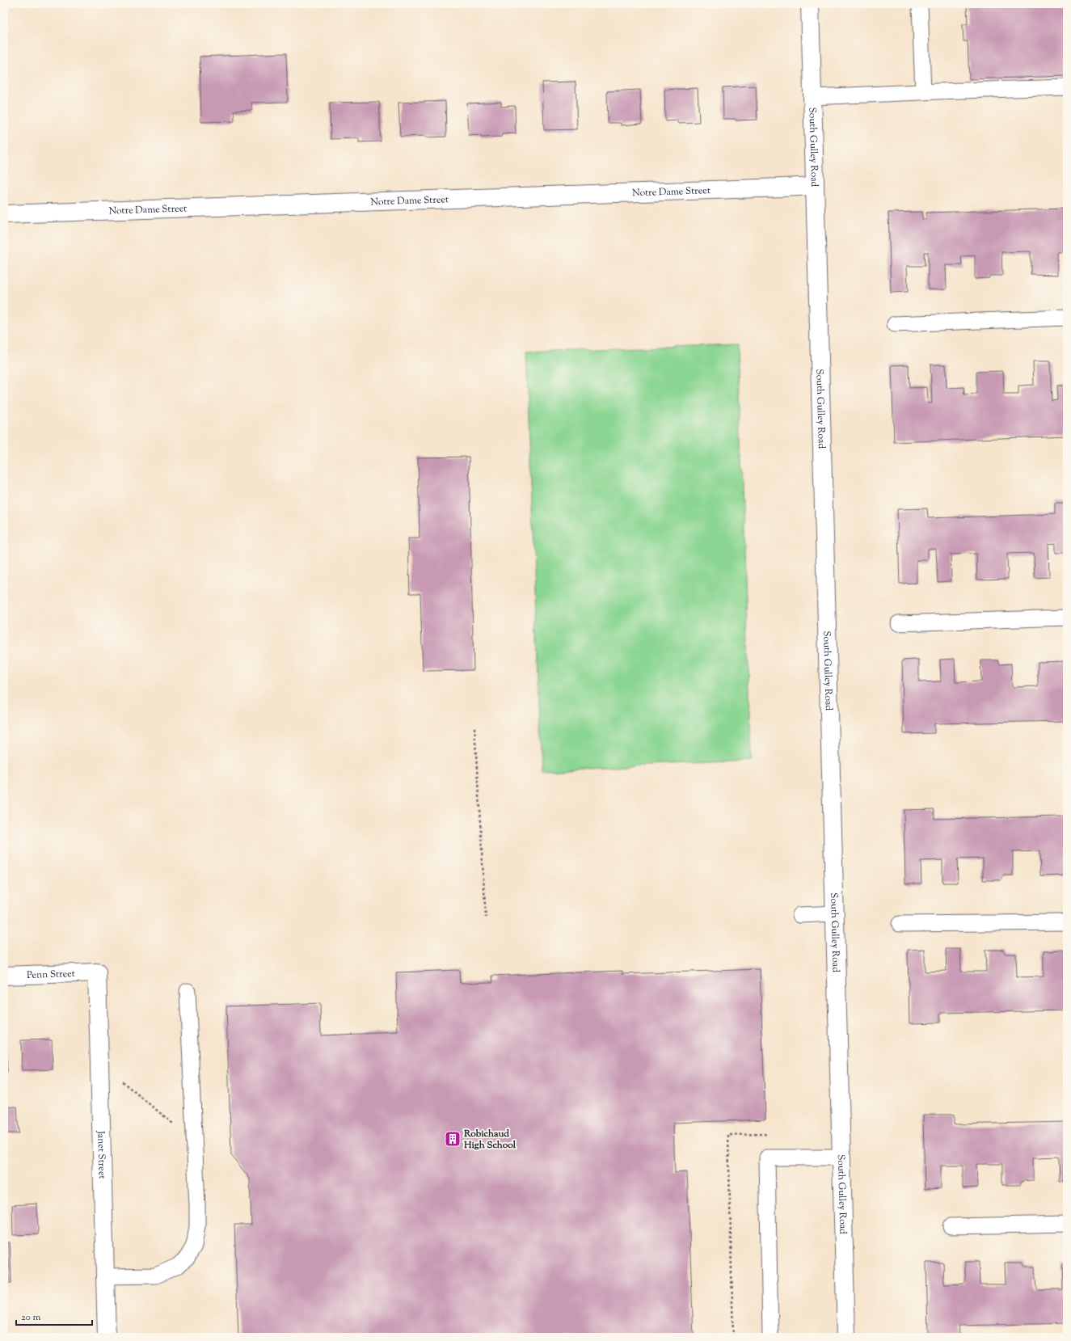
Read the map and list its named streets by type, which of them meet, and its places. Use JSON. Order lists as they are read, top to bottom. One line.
{"streets":{"street":["South Gulley Road","Notre Dame Street","Penn Street","Janet Street"]},"crossings":[["South Gulley Road","Notre Dame Street"],["Penn Street","Janet Street"]],"places":{"building":["Robichaud High School"]},"scale_bar":"20 m"}
